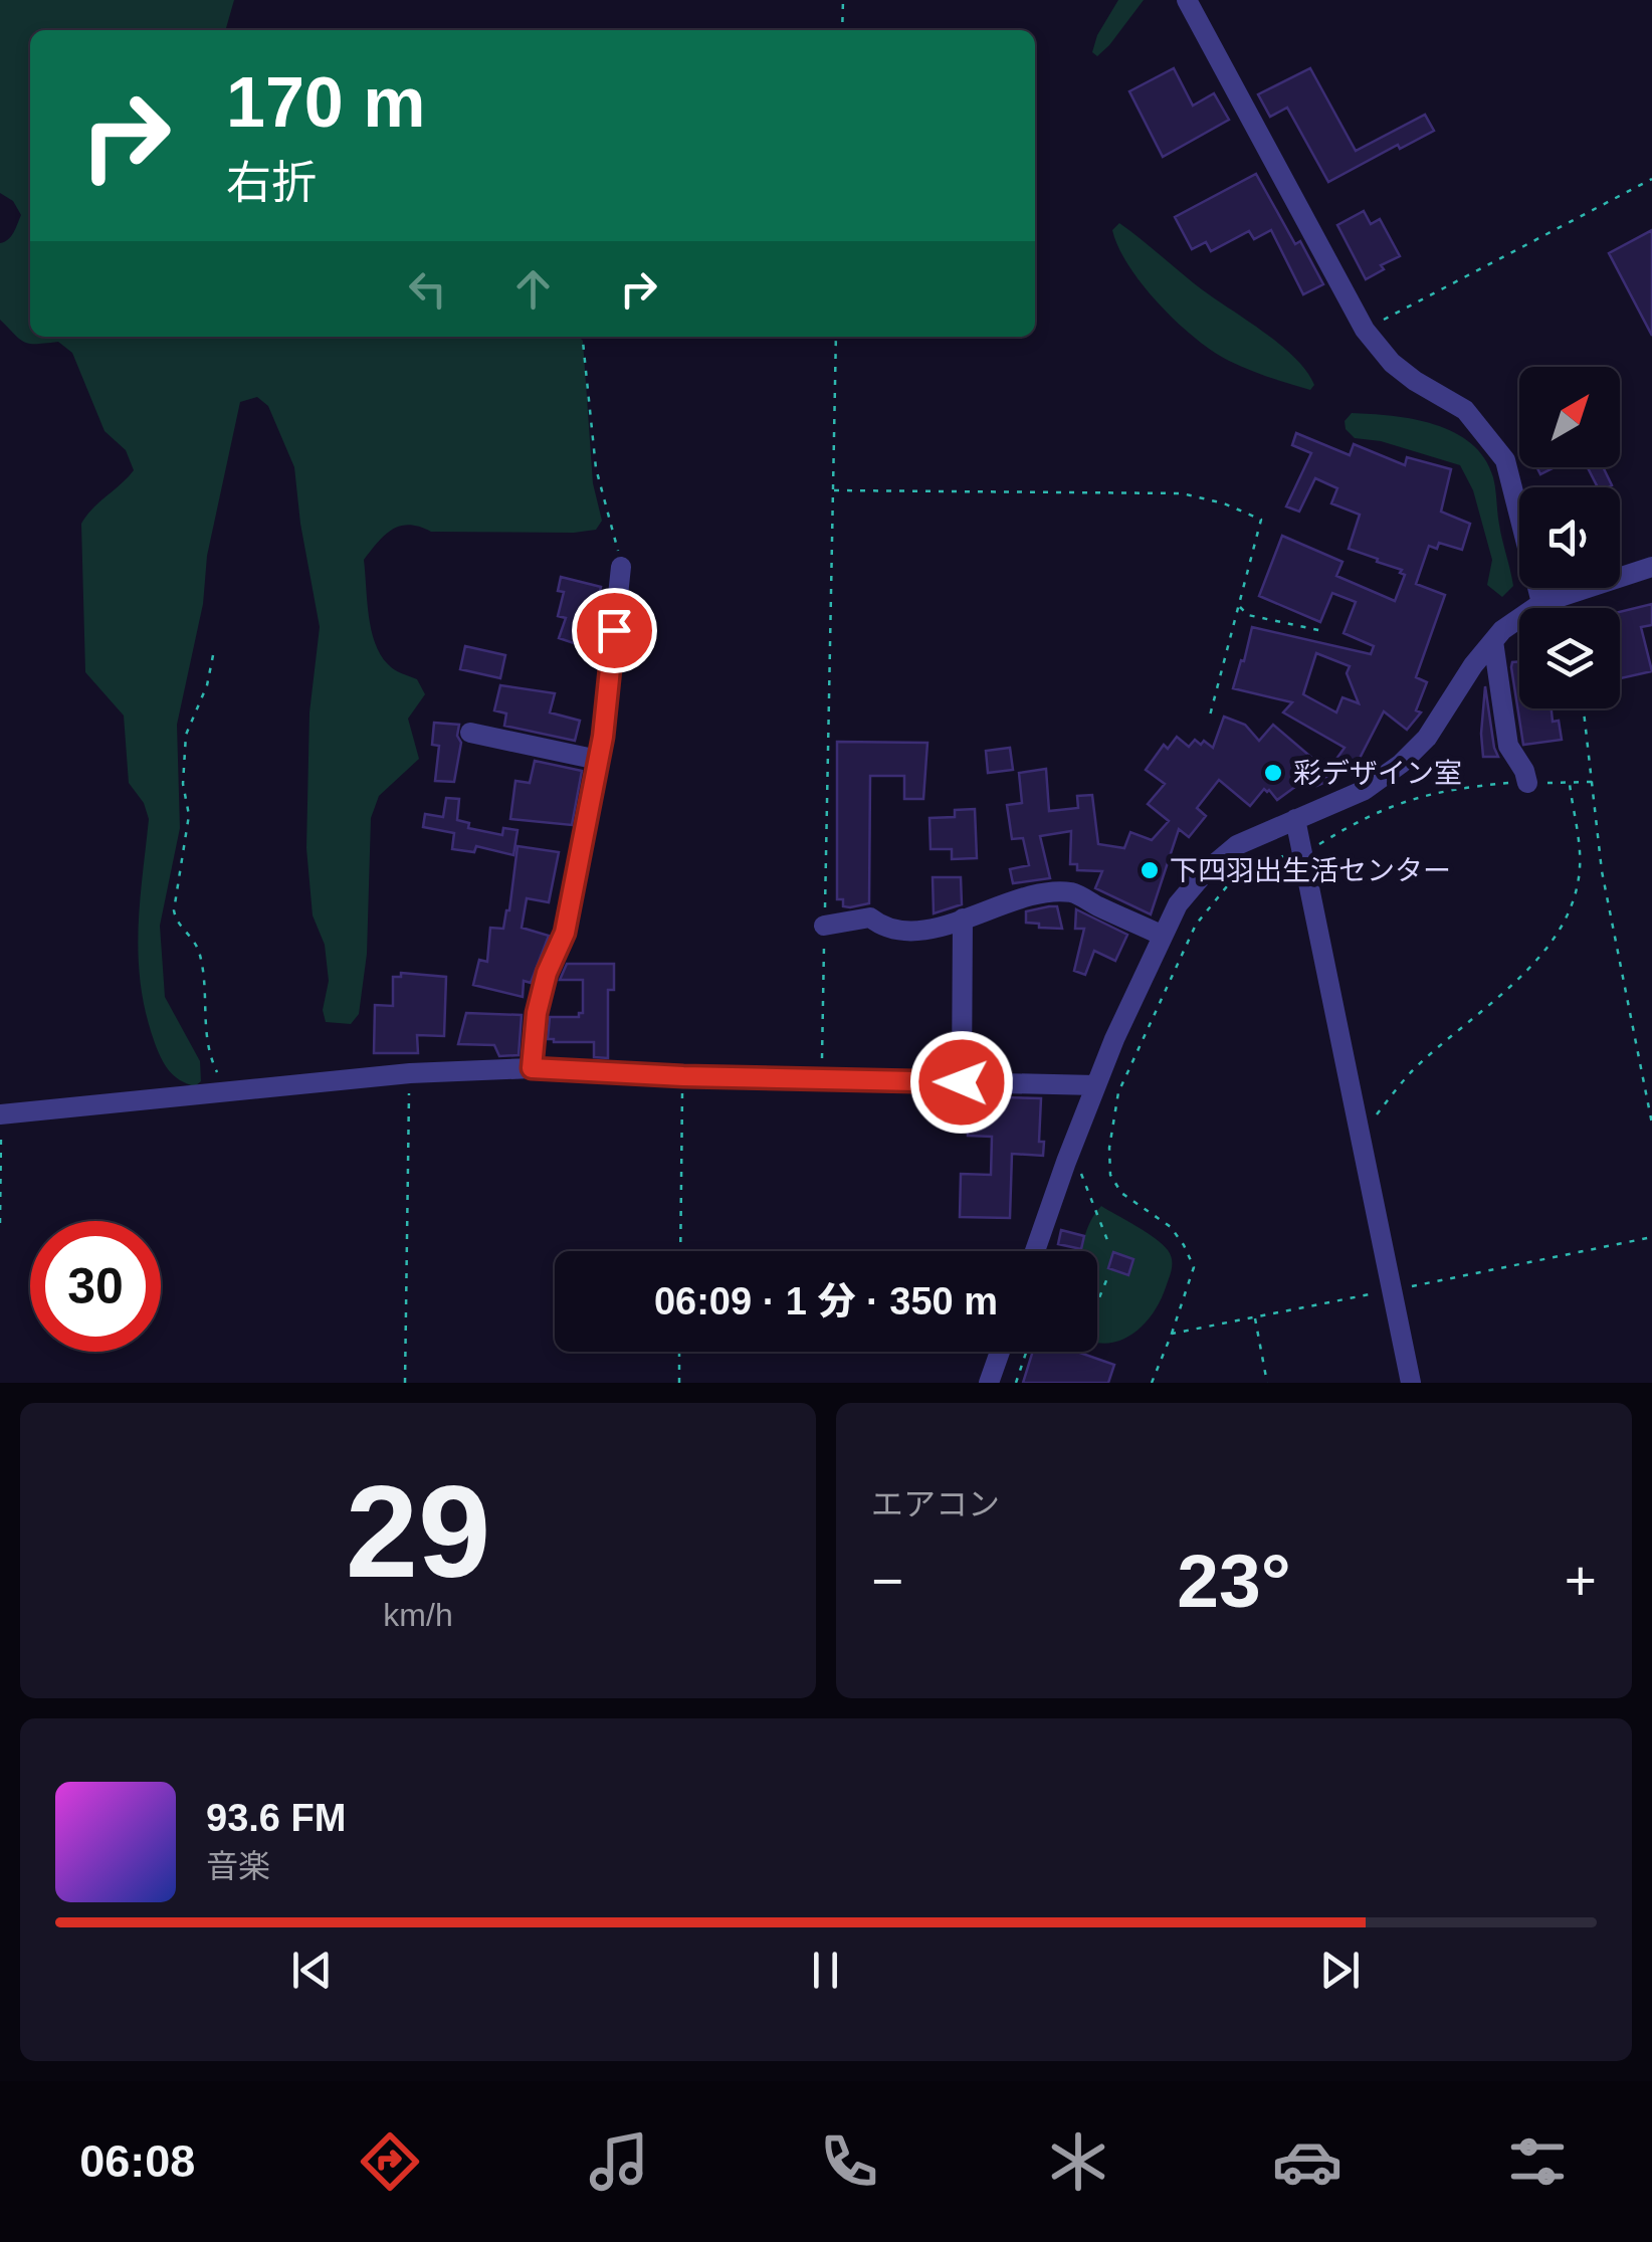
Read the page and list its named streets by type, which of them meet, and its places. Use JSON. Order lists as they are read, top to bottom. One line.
{"places":["彩デザイン室","下四羽出生活センター"],"north":"top right","page":{"turn":["170 m","右折"],"limit":"30","trip":"06:09 · 1 分 · 350 m","tile":[["29","km/h"],"エアコン"],"heat":["−","23°","+"],"song":["93.6 FM","音楽"],"tabs":"06:08"}}
